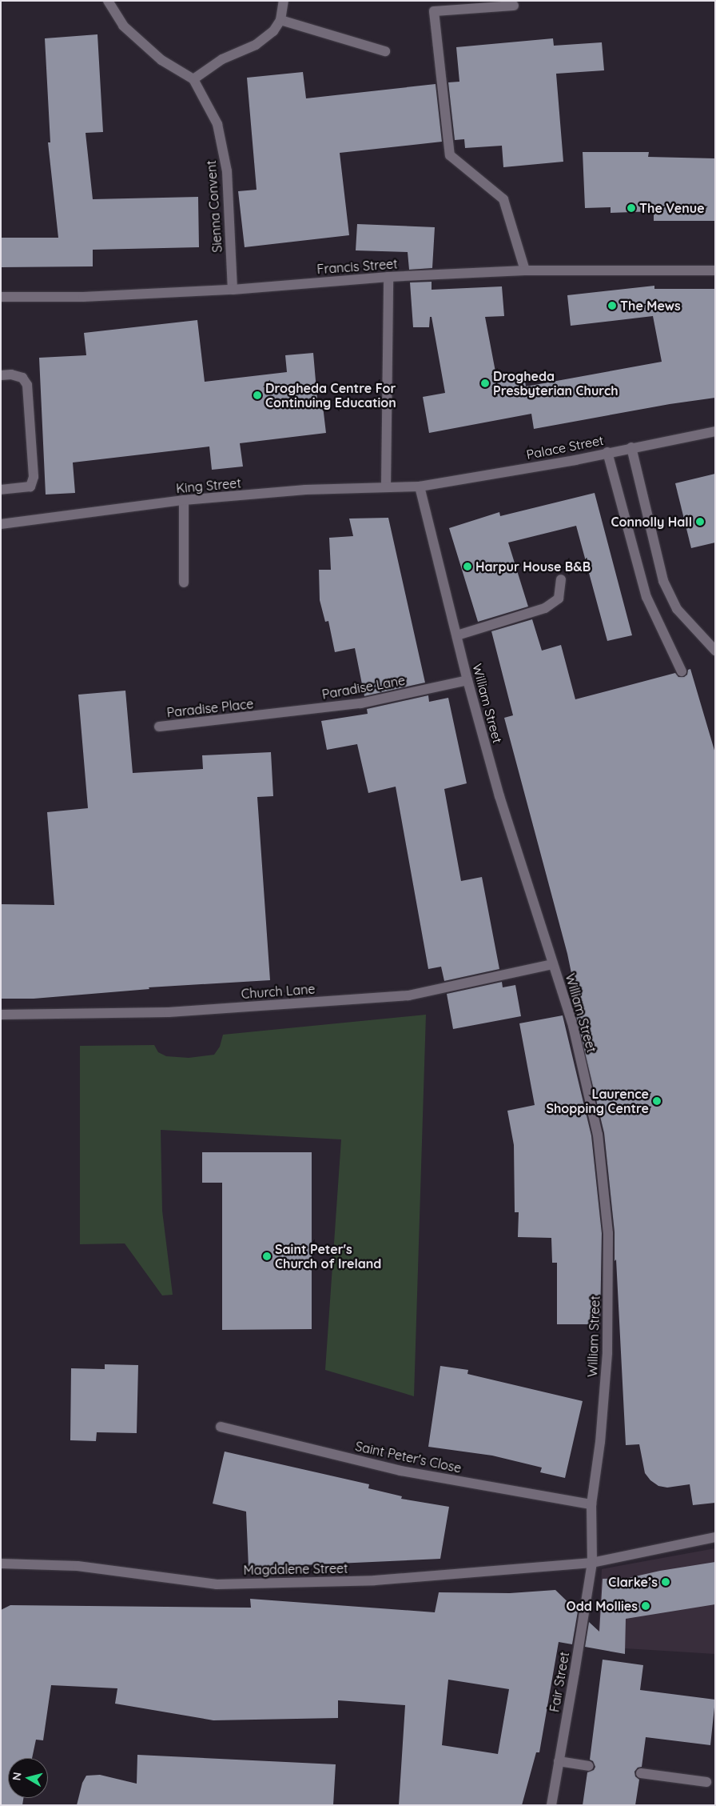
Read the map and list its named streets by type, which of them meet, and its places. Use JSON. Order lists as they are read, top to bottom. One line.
{"streets":{"street":["Sienna Convent","Francis Street","Palace Street","King Street","Paradise Lane","William Street","Paradise Place","Church Lane","Saint Peter's Close","Magdalene Street","Fair Street"]},"crossings":[["Sienna Convent","Francis Street"],["Palace Street","King Street"],["Palace Street","William Street"],["King Street","William Street"],["Paradise Lane","William Street"],["Paradise Lane","Paradise Place"],["William Street","Church Lane"],["William Street","Saint Peter's Close"],["William Street","Magdalene Street"],["William Street","Fair Street"],["Magdalene Street","Fair Street"]],"places":["The Venue","The Mews","Drogheda Presbyterian Church","Drogheda Centre For Continuing Education","Connolly Hall","Harpur House B&B","Laurence Shopping Centre","Saint Peter's Church of Ireland","Clarke’s","Odd Mollies"],"north":"left"}
